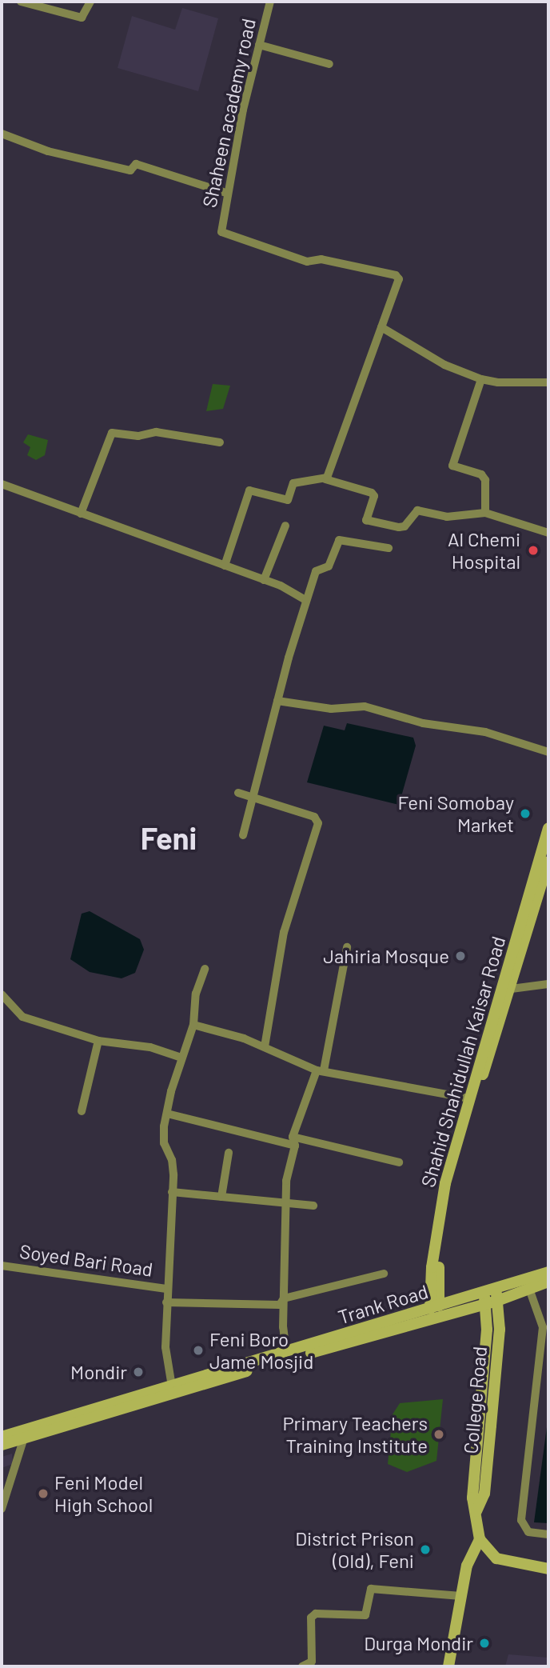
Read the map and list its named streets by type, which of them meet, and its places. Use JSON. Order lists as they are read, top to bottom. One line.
{"streets":{"main road":["Shahid Shahidullah Kaisar Road","Trank Road","College Road"],"street":["Shaheen academy road","Soyed Bari Road"]},"crossings":[["Shahid Shahidullah Kaisar Road","Trank Road"],["Trank Road","College Road"]],"districts":["Feni"],"places":["Al Chemi Hospital","Feni Somobay Market","Jahiria Mosque","Feni Boro Jame Mosjid","Mondir","Primary Teachers Training Institute","Feni Model High School","District Prison (Old), Feni","Durga Mondir"]}
